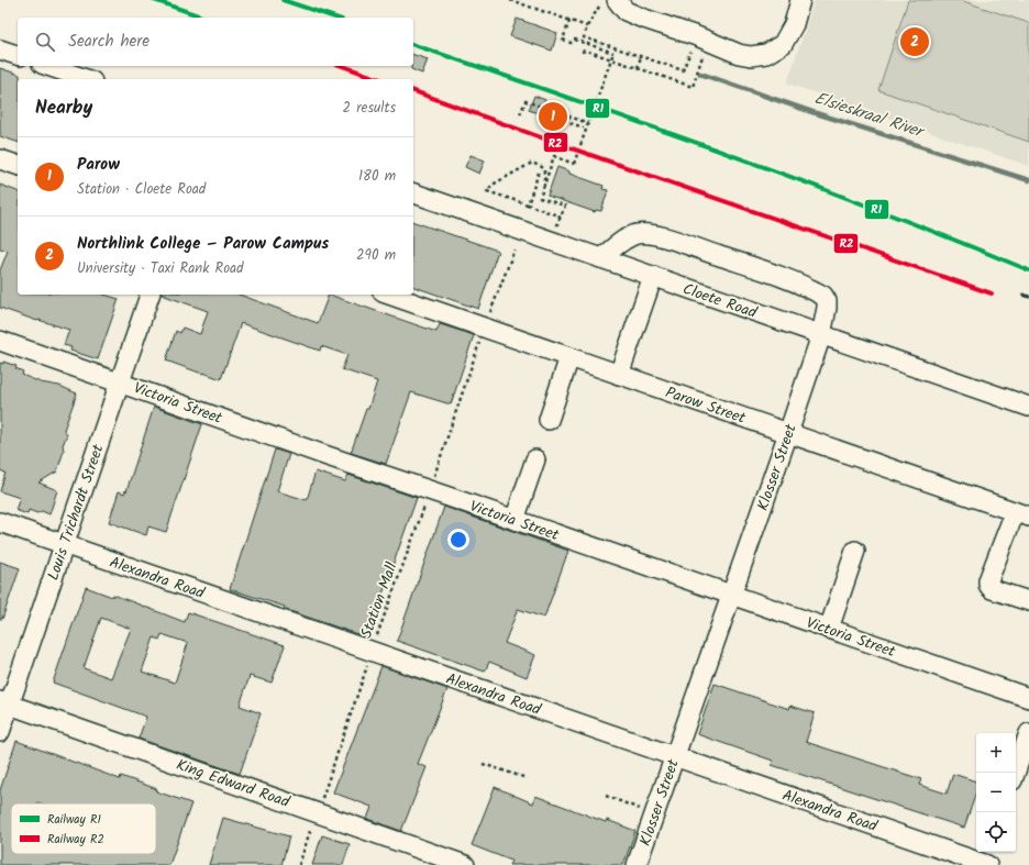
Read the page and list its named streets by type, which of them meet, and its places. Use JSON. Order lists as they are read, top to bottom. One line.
{"streets":{"street":["Cloete Road","Victoria Street","Parow Street","Klosser Street","Louis Trichardt Street","Alexandra Road","King Edward Road"],"path":["Station Mall"]},"crossings":[["Cloete Road","Klosser Street"],["Victoria Street","Klosser Street"],["Victoria Street","Louis Trichardt Street"],["Victoria Street","Station Mall"],["Parow Street","Klosser Street"],["Klosser Street","Alexandra Road"],["Louis Trichardt Street","Alexandra Road"],["Louis Trichardt Street","King Edward Road"],["Alexandra Road","Station Mall"],["Station Mall","King Edward Road"]],"water":["Elsieskraal River"],"lines":["rail line R1","rail line R2"],"legend":["Railway R1","Railway R2"],"page":{"search":"Search here","pins":["2","1"],"heading":["Nearby","2 results"],"list":[{"mark":"1","name":"Parow","note":"Station · Cloete Road","value":"180 m"},{"mark":"2","name":"Northlink College – Parow Campus","note":"University · Taxi Rank Road","value":"290 m"}],"map_buttons":["+","−"]}}
